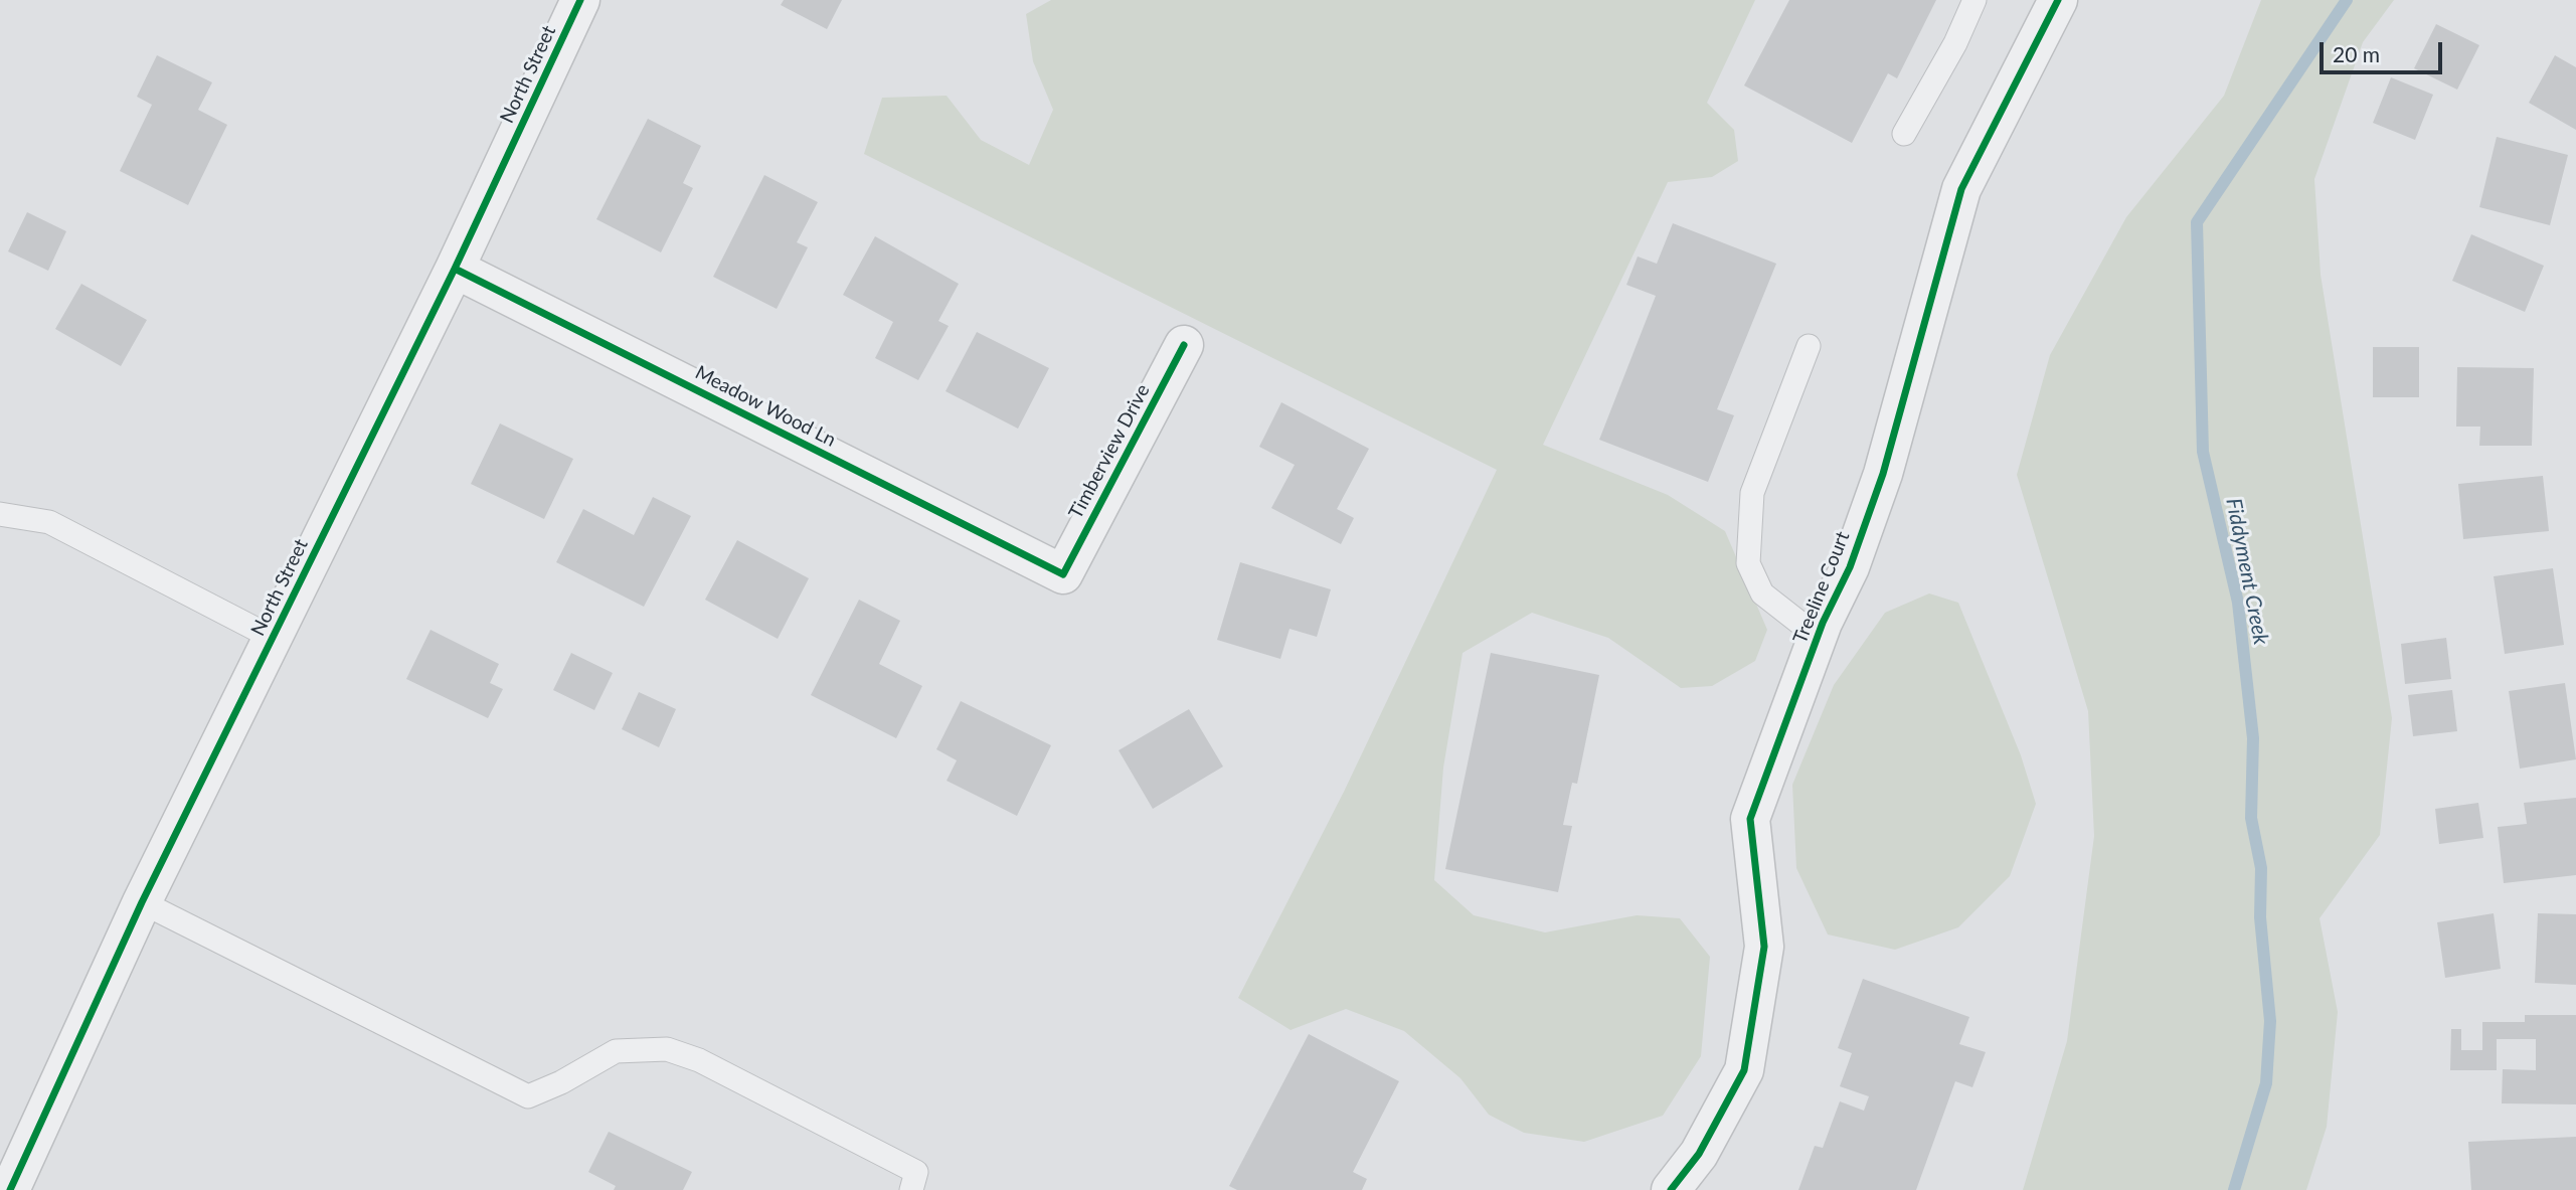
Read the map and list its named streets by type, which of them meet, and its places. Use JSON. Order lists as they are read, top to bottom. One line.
{"streets":{"street":["North Street","Meadow Wood Ln","Timberview Drive","Treeline Court"]},"crossings":[["North Street","Meadow Wood Ln"],["Meadow Wood Ln","Timberview Drive"]],"water":["Fiddyment Creek"],"scale_bar":"20 m"}
